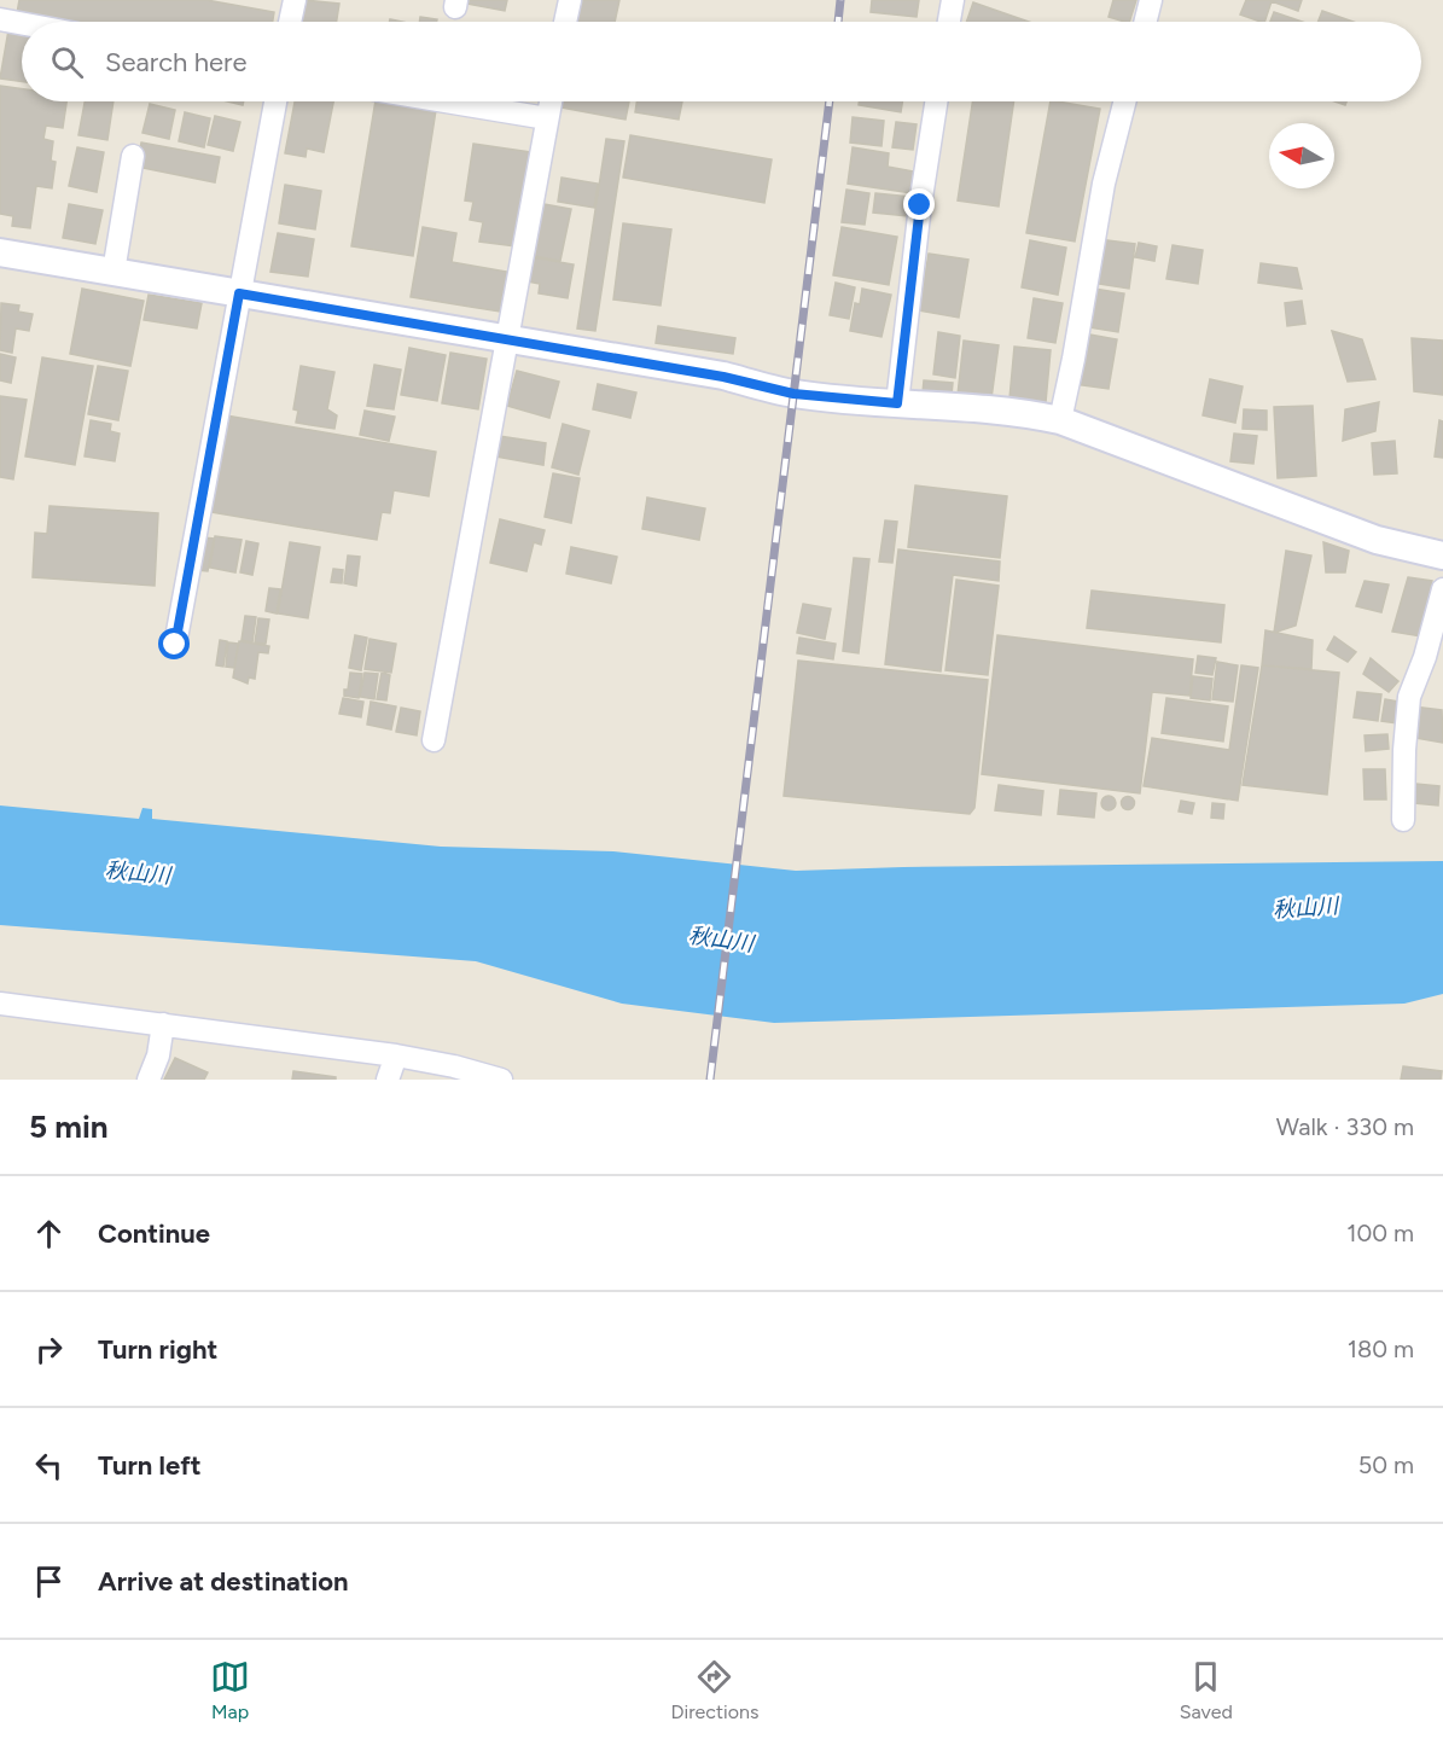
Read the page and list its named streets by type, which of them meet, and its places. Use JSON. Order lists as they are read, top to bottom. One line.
{"water":["秋山川"],"north":"left","page":{"search":"Search here","heading":["5 min","Walk · 330 m"],"list":[["Continue","100 m"],["Turn right","180 m"],["Turn left","50 m"],"Arrive at destination"],"nav":["Map","Directions","Saved"]}}
